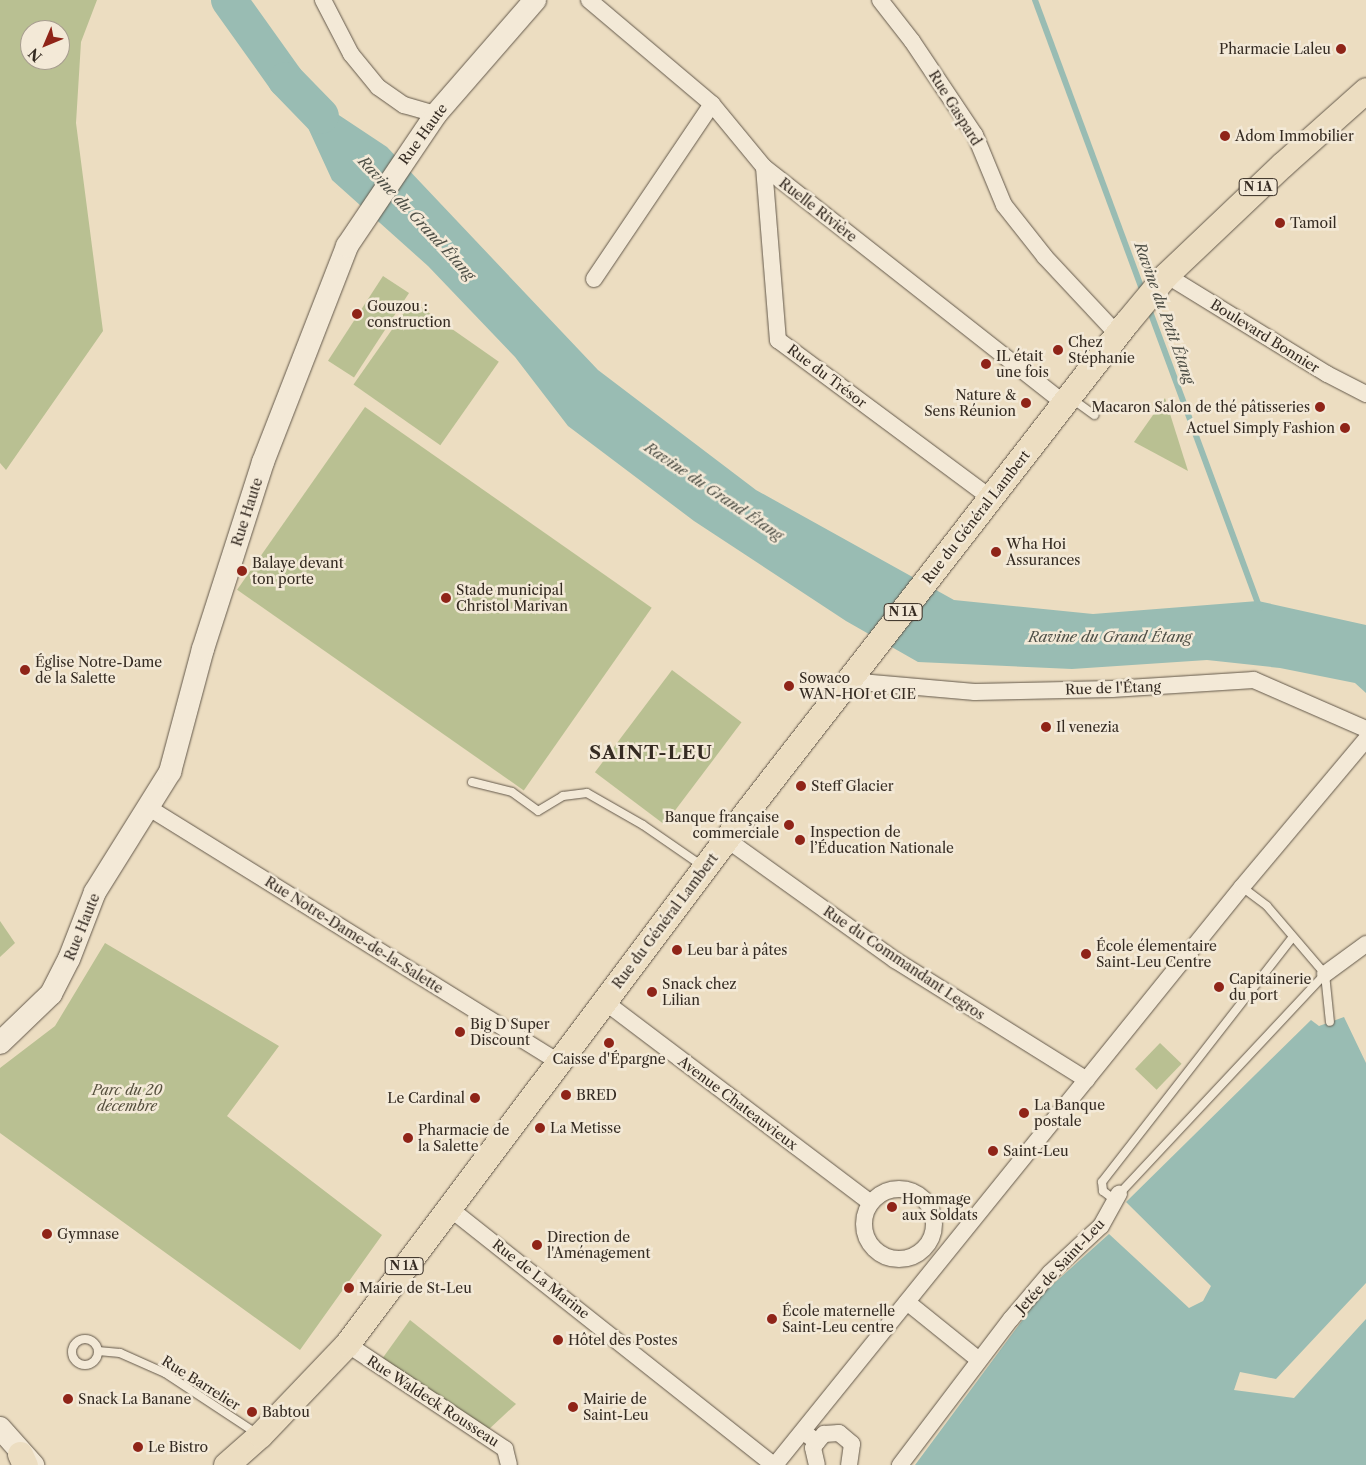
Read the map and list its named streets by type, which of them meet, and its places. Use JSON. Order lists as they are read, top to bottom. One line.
{"streets":{"main road":["Rue Haute","N 1A","Rue du Général Lambert"],"street":["Rue Gaspard","Ruelle Rivière","Boulevard Bonnier","Rue du Trésor","Rue de l'Étang","Rue Notre-Dame-de-la-Salette","Rue du Commandant Legros","Avenue Chateauvieux","Jetée de Saint-Leu","Rue de La Marine","Rue Waldeck Rousseau"],"lane":["Rue Barrelier"]},"crossings":[["Rue Gaspard","Rue du Général Lambert"],["Rue Haute","Rue Notre-Dame-de-la-Salette"],["Ruelle Rivière","Rue du Trésor"],["Ruelle Rivière","Rue du Général Lambert"],["Boulevard Bonnier","Rue du Général Lambert"],["Rue du Trésor","Rue du Général Lambert"],["Rue du Général Lambert","Rue de l'Étang"],["Rue du Général Lambert","Rue Notre-Dame-de-la-Salette"],["Rue du Général Lambert","Rue du Commandant Legros"],["Rue du Général Lambert","Avenue Chateauvieux"],["Rue du Général Lambert","Rue de La Marine"],["Rue du Général Lambert","Rue Barrelier"],["Rue du Général Lambert","Rue Waldeck Rousseau"]],"districts":["SAINT-LEU"],"water":["Ravine du Grand Étang","Ravine du Petit Étang"],"parks":["Parc du 20 décembre"],"places":["Pharmacie Laleu","Adom Immobilier","Tamoil","Gouzou : construction","Chez Stéphanie","IL était une fois","Nature & Sens Réunion","Macaron Salon de thé pâtisseries","Actuel Simply Fashion","Wha Hoi Assurances","Balaye devant ton porte","Stade municipal Christol Marivan","Église Notre-Dame de la Salette","Sowaco WAN-HOI et CIE","Il venezia","Steff Glacier","Banque française commerciale","Inspection de l’Éducation Nationale","Leu bar à pâtes","École élementaire Saint-Leu Centre","Capitainerie du port","Snack chez Lilian","Big D Super Discount","Caisse d'Épargne","BRED","Le Cardinal","La Banque postale","La Metisse","Pharmacie de la Salette","Saint-Leu","Hommage aux Soldats","Gymnase","Direction de l'Aménagement","Mairie de St-Leu","École maternelle Saint-Leu centre","Hôtel des Postes","Snack La Banane","Mairie de Saint-Leu","Babtou","Le Bistro"],"north":"bottom left"}
